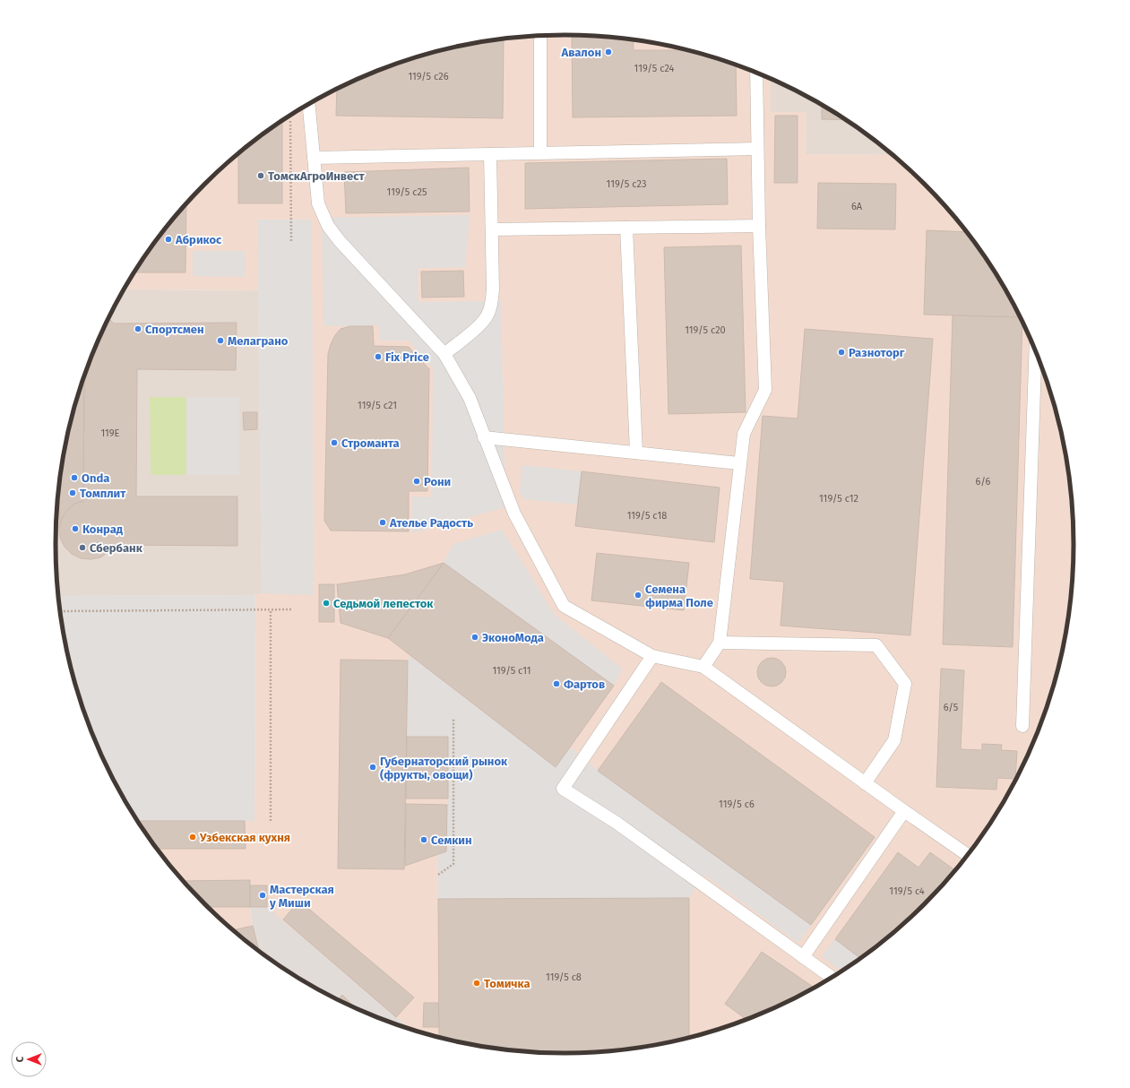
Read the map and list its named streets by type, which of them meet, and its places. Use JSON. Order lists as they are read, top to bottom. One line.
{"places":["Авалон","ТомскАгроИнвест","Абрикос","Спортсмен","Мелаграно","Разноторг","Fix Price","Строманта","Onda","Рони","Томплит","Ателье Радость","Конрад","Сбербанк","Семена фирма Поле","Седьмой лепесток","ЭконоМода","Фартов","Губернаторский рынок (фрукты, овощи)","Узбекская кухня","Семкин","Мастерская у Миши","Томичка"],"house_numbers":["119/5 с24","119/5 с26","119/5 с23","119/5 с25","6А","119/5 с20","119/5 с21","119Е","6/6","119/5 с12","119/5 с18","119/5 с11","6/5","119/5 с6","119/5 с4","119/5 с8"],"north":"left"}
